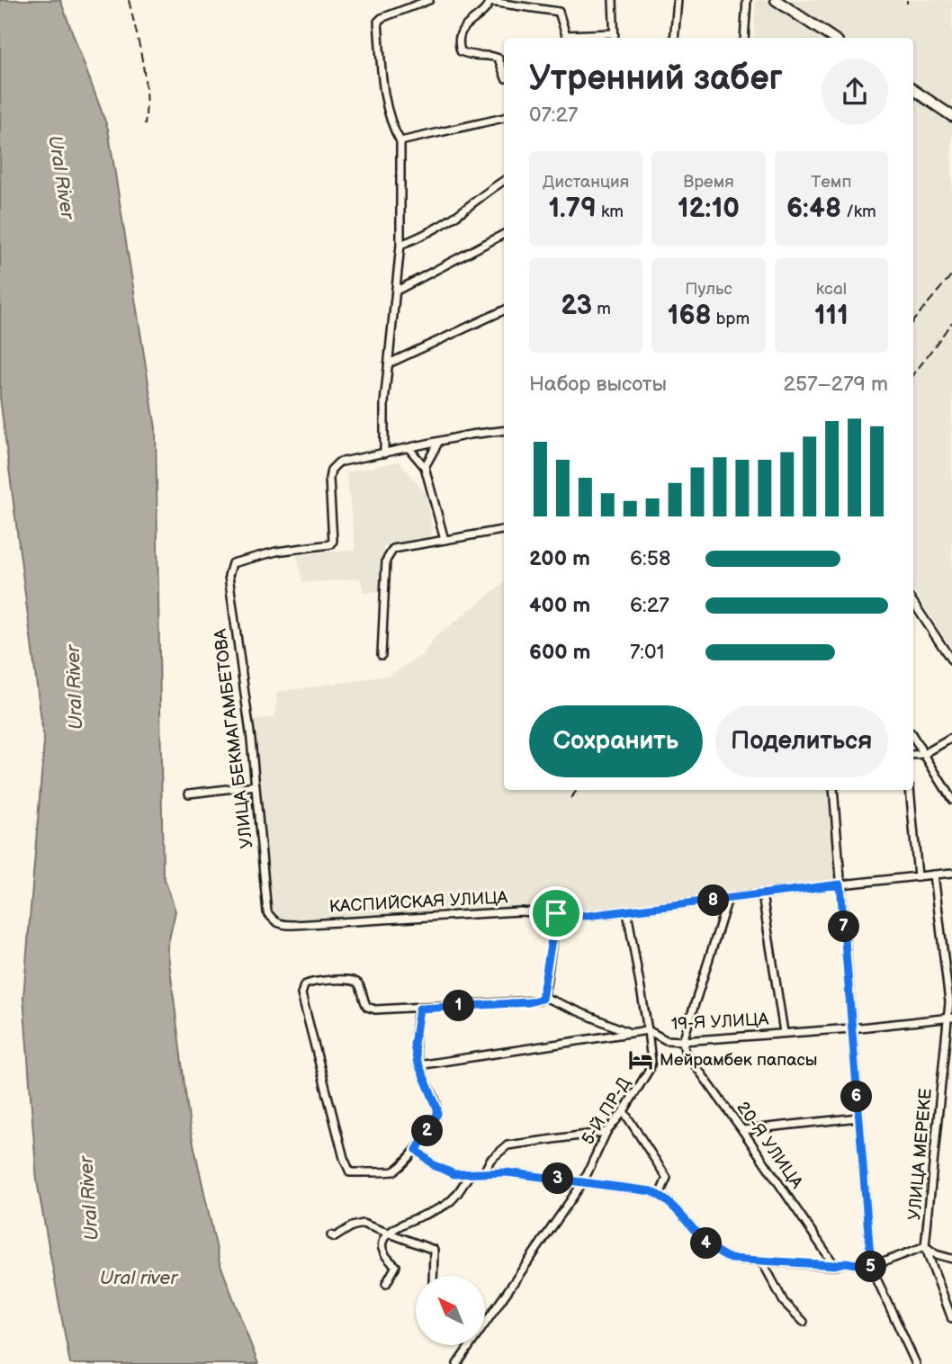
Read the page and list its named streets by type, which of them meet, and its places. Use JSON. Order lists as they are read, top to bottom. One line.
{"streets":{"street":["УЛИЦА БЕКМАГАМБЕТОВА","КАСПИЙСКАЯ УЛИЦА","19-Я УЛИЦА","5-Й ПР-Д","20-Я УЛИЦА","УЛИЦА МЕРЕКЕ"]},"crossings":[["УЛИЦА БЕКМАГАМБЕТОВА","КАСПИЙСКАЯ УЛИЦА"],["КАСПИЙСКАЯ УЛИЦА","5-Й ПР-Д"],["КАСПИЙСКАЯ УЛИЦА","УЛИЦА МЕРЕКЕ"],["19-Я УЛИЦА","5-Й ПР-Д"],["19-Я УЛИЦА","20-Я УЛИЦА"],["19-Я УЛИЦА","УЛИЦА МЕРЕКЕ"]],"water":["Ural River","Ural river"],"places":{"hotel":["Мейрамбек папасы"]},"north":"top left","page":{"heading":["Утренний забег","07:27"],"stats":[["Дистанция","1.79 km"],["Время","12:10"],["Темп","6:48 /km"],["23 m"],["Пульс","168 bpm"],["kcal","111"]],"chart":["Набор высоты","257–279 m"],"list":[{"name":"200 m","note":"6:58"},{"name":"400 m","note":"6:27"},{"name":"600 m","note":"7:01"}],"buttons":["Сохранить","Поделиться"],"pins":["8","7","1","6","2","3","4","5"]}}
